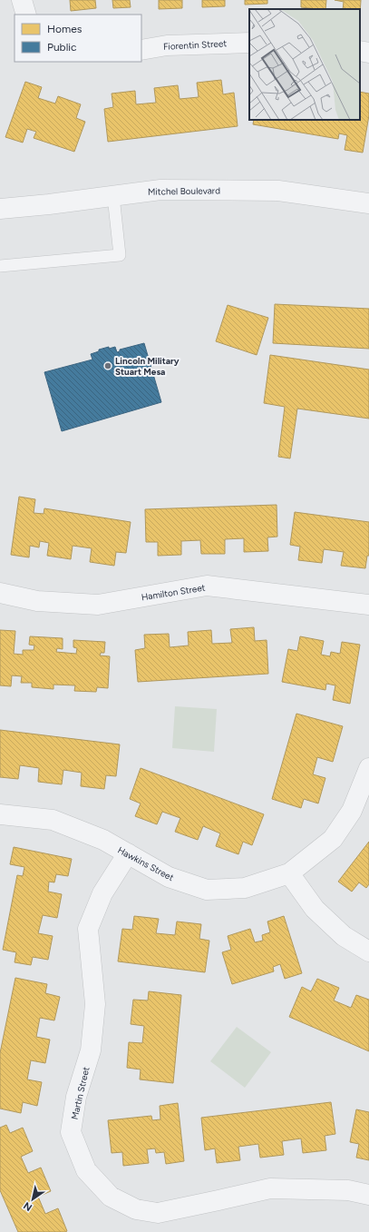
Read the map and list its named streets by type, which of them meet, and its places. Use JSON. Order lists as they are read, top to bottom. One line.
{"streets":{"street":["Fiorentin Street","Mitchel Boulevard","Hamilton Street","Hawkins Street","Martin Street"]},"crossings":[["Hawkins Street","Martin Street"]],"places":["Lincoln Military Stuart Mesa"],"legend":["Homes","Public"],"north":"bottom left"}
